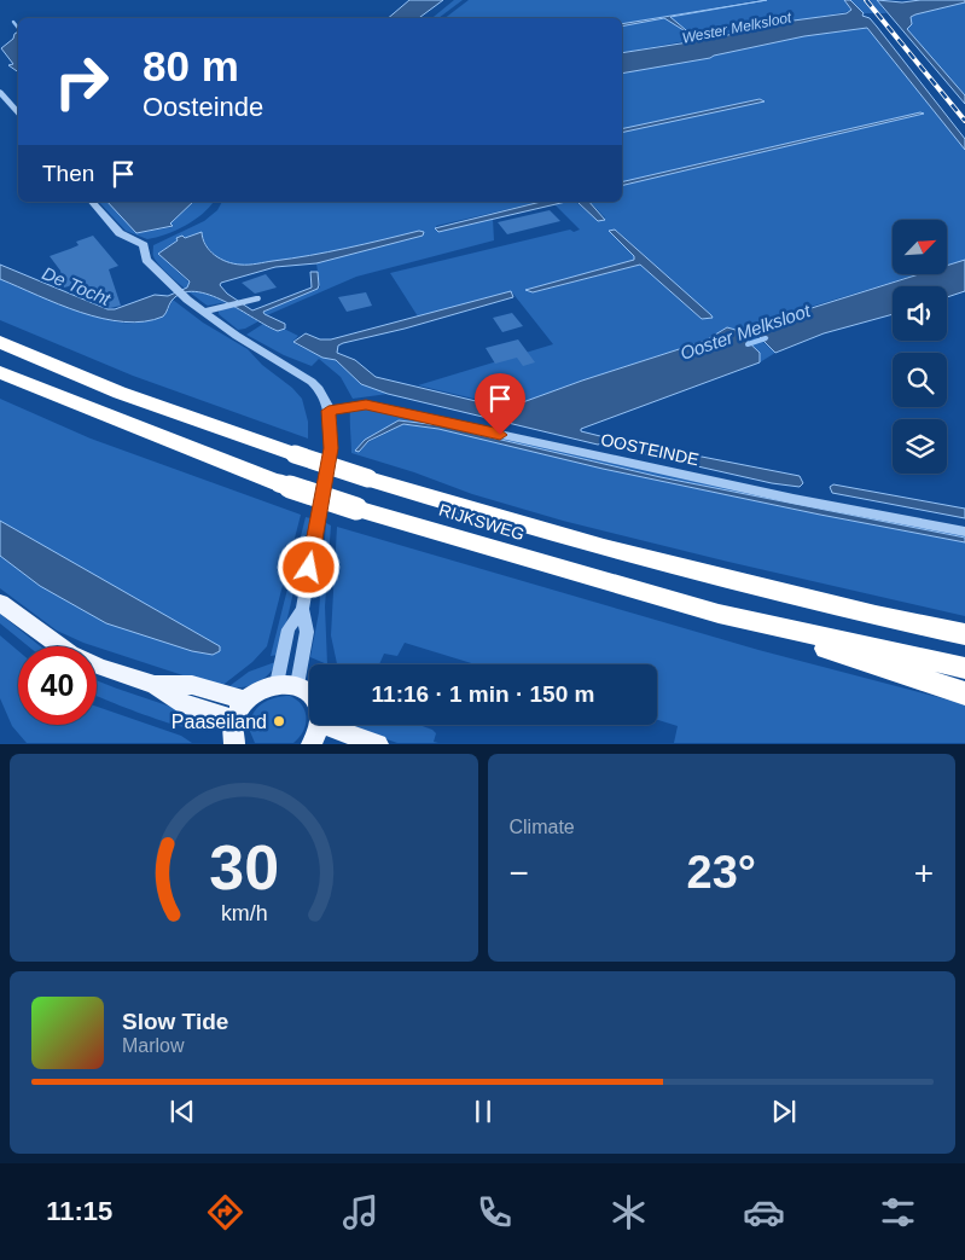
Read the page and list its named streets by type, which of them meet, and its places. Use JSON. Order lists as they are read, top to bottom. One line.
{"streets":{"highway":["RIJKSWEG"],"street":["OOSTEINDE"]},"water":["Wester Melksloot","De Tocht","Ooster Melksloot"],"places":["Paaseiland"],"north":"top right","page":{"turn":["80 m","Oosteinde"],"then":"Then","limit":"40","trip":"11:16 · 1 min · 150 m","tile":"Climate","heat":["−","23°","+"],"song":["Slow Tide","Marlow"],"tabs":"11:15","gauge":["30","km/h"]}}
